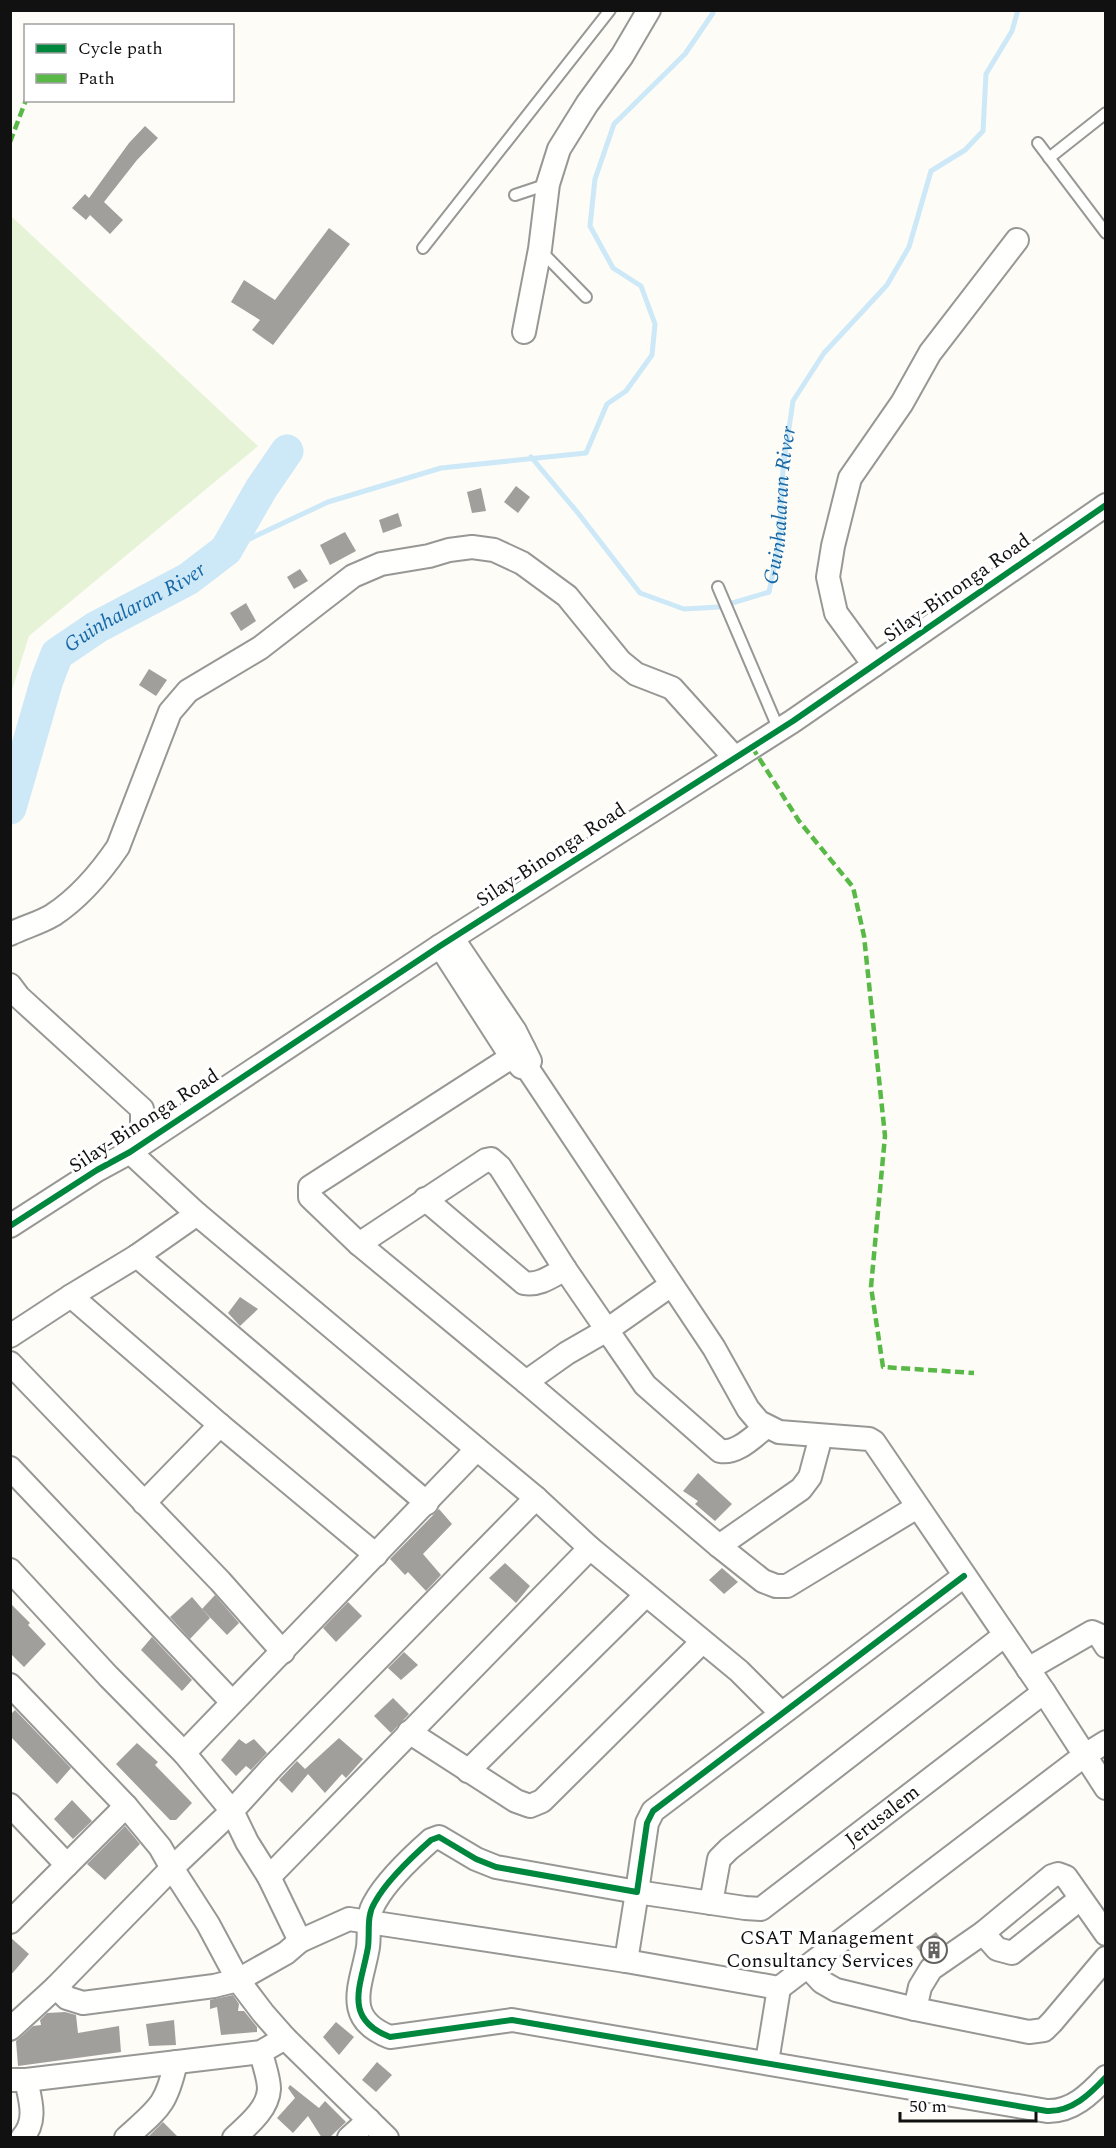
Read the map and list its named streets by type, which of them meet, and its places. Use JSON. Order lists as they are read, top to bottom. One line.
{"streets":{"street":["Silay-Binonga Road","Jerusalem"]},"water":["Guinhalaran River"],"places":{"building":["CSAT Management Consultancy Services"]},"legend":["Cycle path","Path"],"scale_bar":"50 m"}
